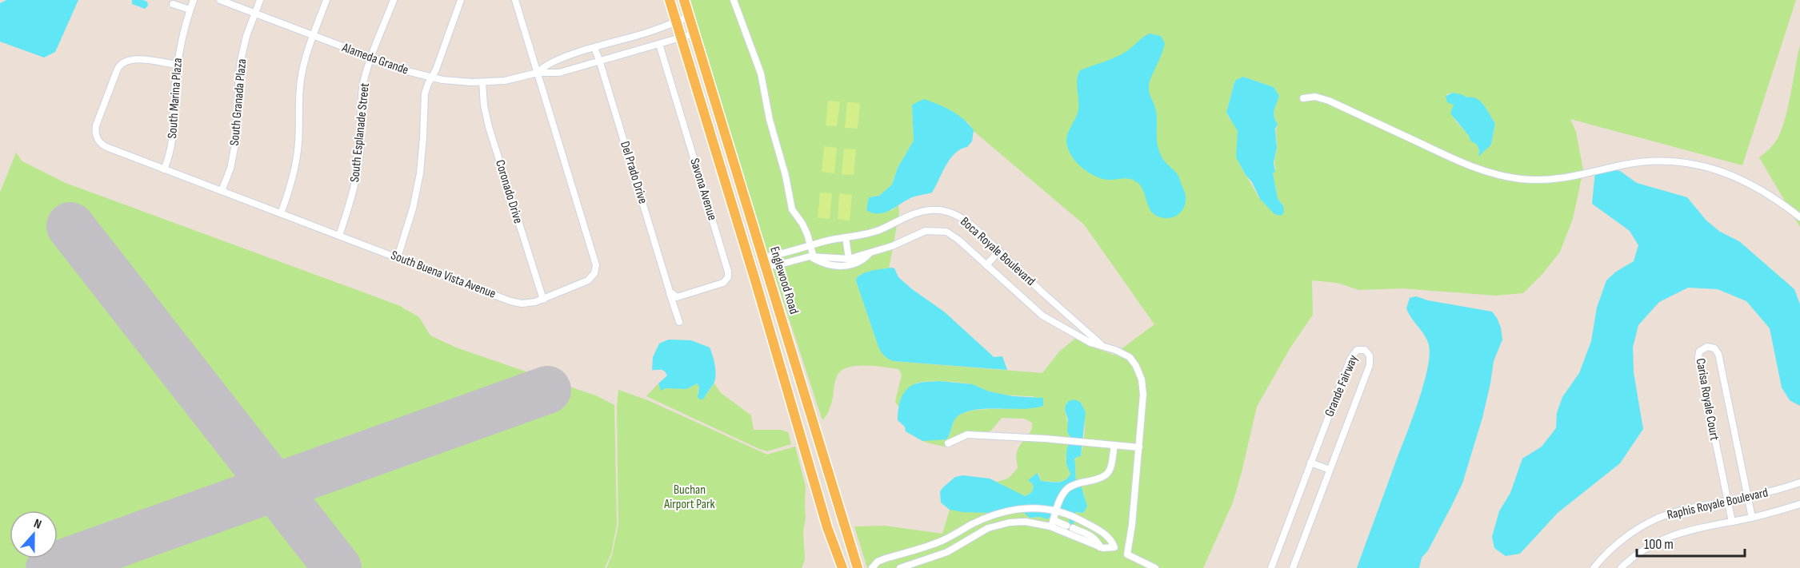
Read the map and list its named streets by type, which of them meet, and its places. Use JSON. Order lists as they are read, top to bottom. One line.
{"streets":{"main road":["Englewood Road"],"street":["Alameda Grande","South Marina Plaza","South Granada Plaza","South Esplanade Street","Del Prado Drive","Savona Avenue","Coronado Drive","Boca Royale Boulevard","South Buena Vista Avenue","Grande Fairway","Carisa Royale Court","Raphis Royale Boulevard"]},"crossings":[["Alameda Grande","South Granada Plaza"],["Alameda Grande","South Esplanade Street"],["Alameda Grande","Coronado Drive"],["Alameda Grande","South Buena Vista Avenue"],["South Marina Plaza","South Buena Vista Avenue"],["South Granada Plaza","South Buena Vista Avenue"],["South Esplanade Street","South Buena Vista Avenue"],["Del Prado Drive","Savona Avenue"],["Coronado Drive","South Buena Vista Avenue"],["Boca Royale Boulevard","Englewood Road"],["Carisa Royale Court","Raphis Royale Boulevard"]],"parks":["Buchan Airport Park"],"scale_bar":"100 m","north":"top"}
